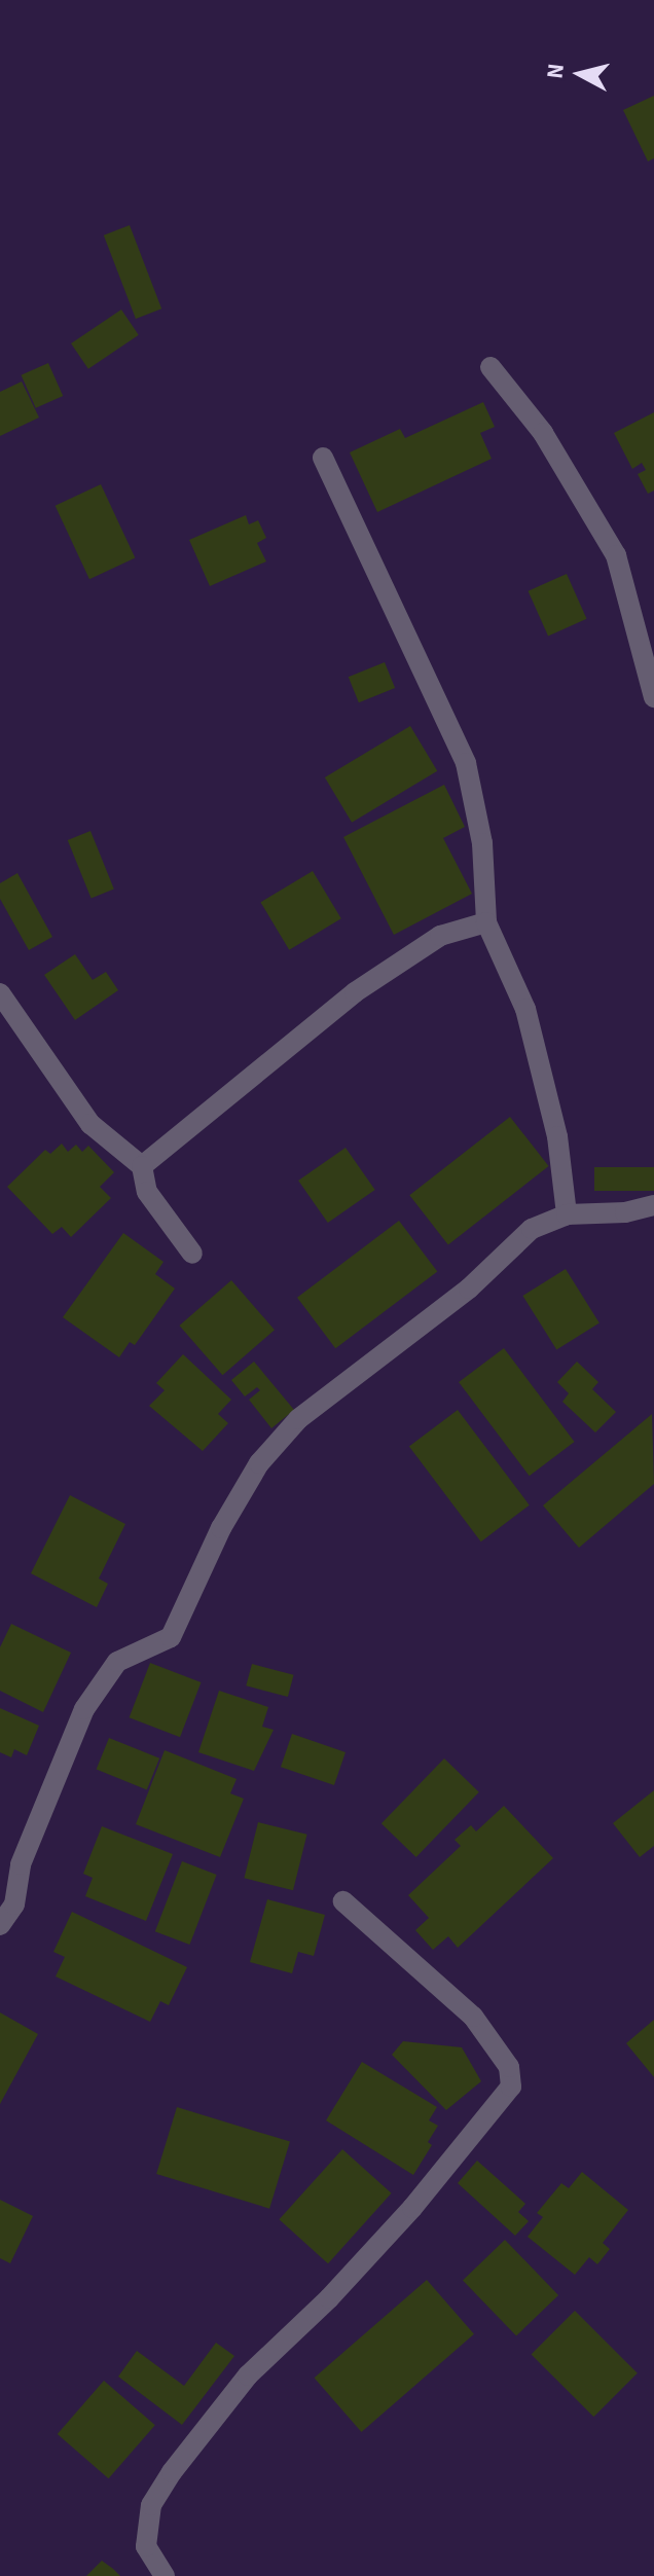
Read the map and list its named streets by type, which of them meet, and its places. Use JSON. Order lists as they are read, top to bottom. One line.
{"north":"left"}
